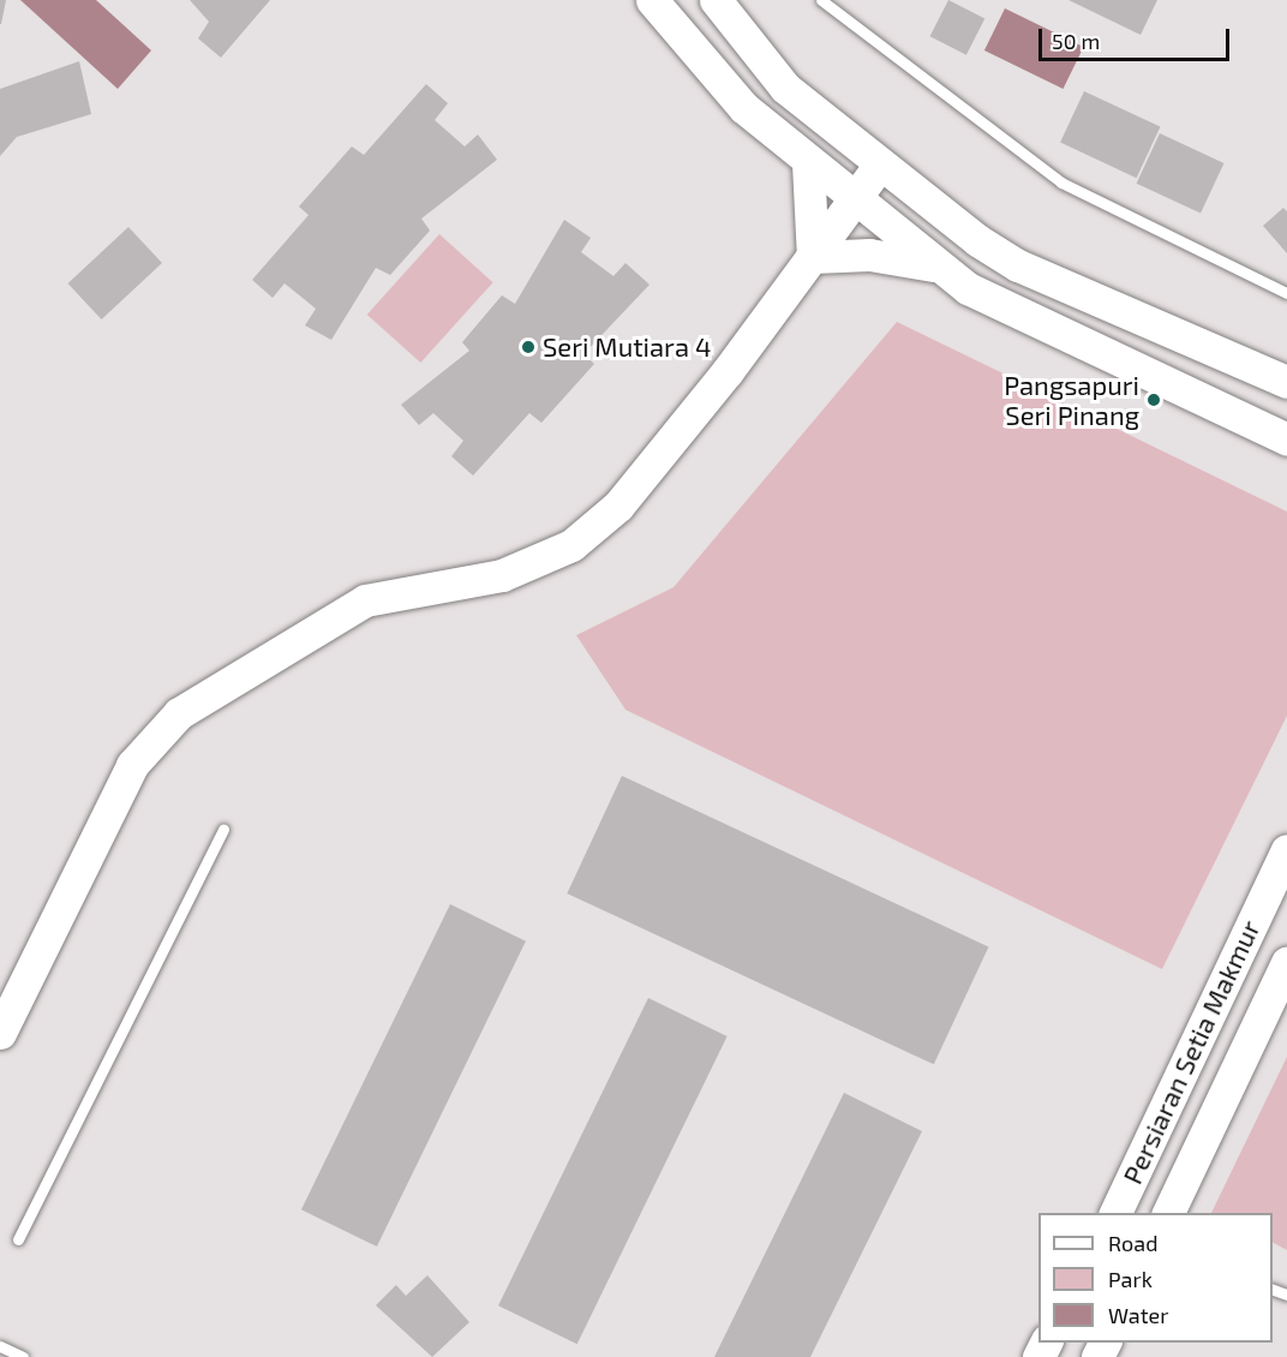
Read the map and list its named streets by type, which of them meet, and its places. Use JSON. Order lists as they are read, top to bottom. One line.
{"streets":{"street":["Persiaran Setia Makmur"]},"places":["Seri Mutiara 4","Pangsapuri Seri Pinang"],"legend":["Road","Park","Water"],"scale_bar":"50 m"}
